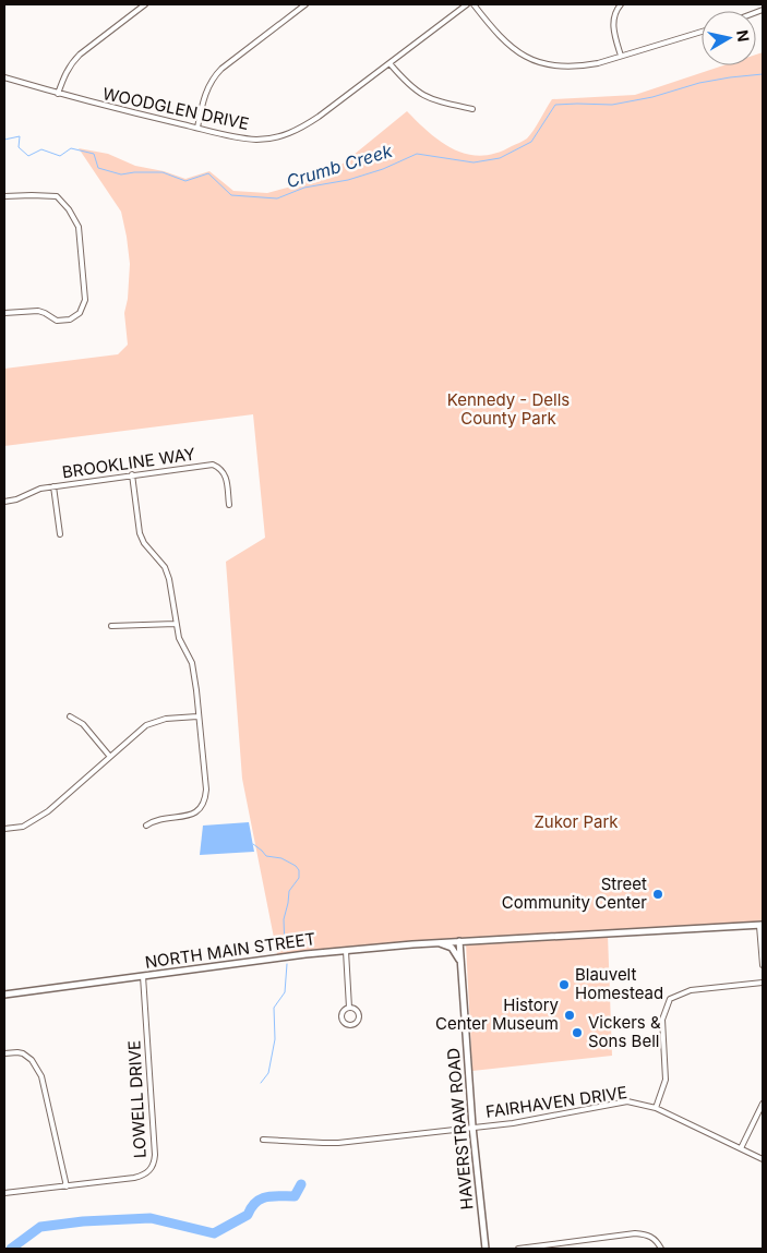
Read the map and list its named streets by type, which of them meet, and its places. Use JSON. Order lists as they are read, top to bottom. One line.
{"streets":{"street":["WOODGLEN DRIVE","BROOKLINE WAY","NORTH MAIN STREET","LOWELL DRIVE","FAIRHAVEN DRIVE","HAVERSTRAW ROAD"]},"crossings":[["NORTH MAIN STREET","LOWELL DRIVE"],["NORTH MAIN STREET","HAVERSTRAW ROAD"],["FAIRHAVEN DRIVE","HAVERSTRAW ROAD"]],"water":["Crumb Creek"],"parks":["Kennedy - Dells County Park","Zukor Park"],"places":["Street Community Center","Blauvelt Homestead","History Center Museum","Vickers & Sons Bell"],"north":"right"}
